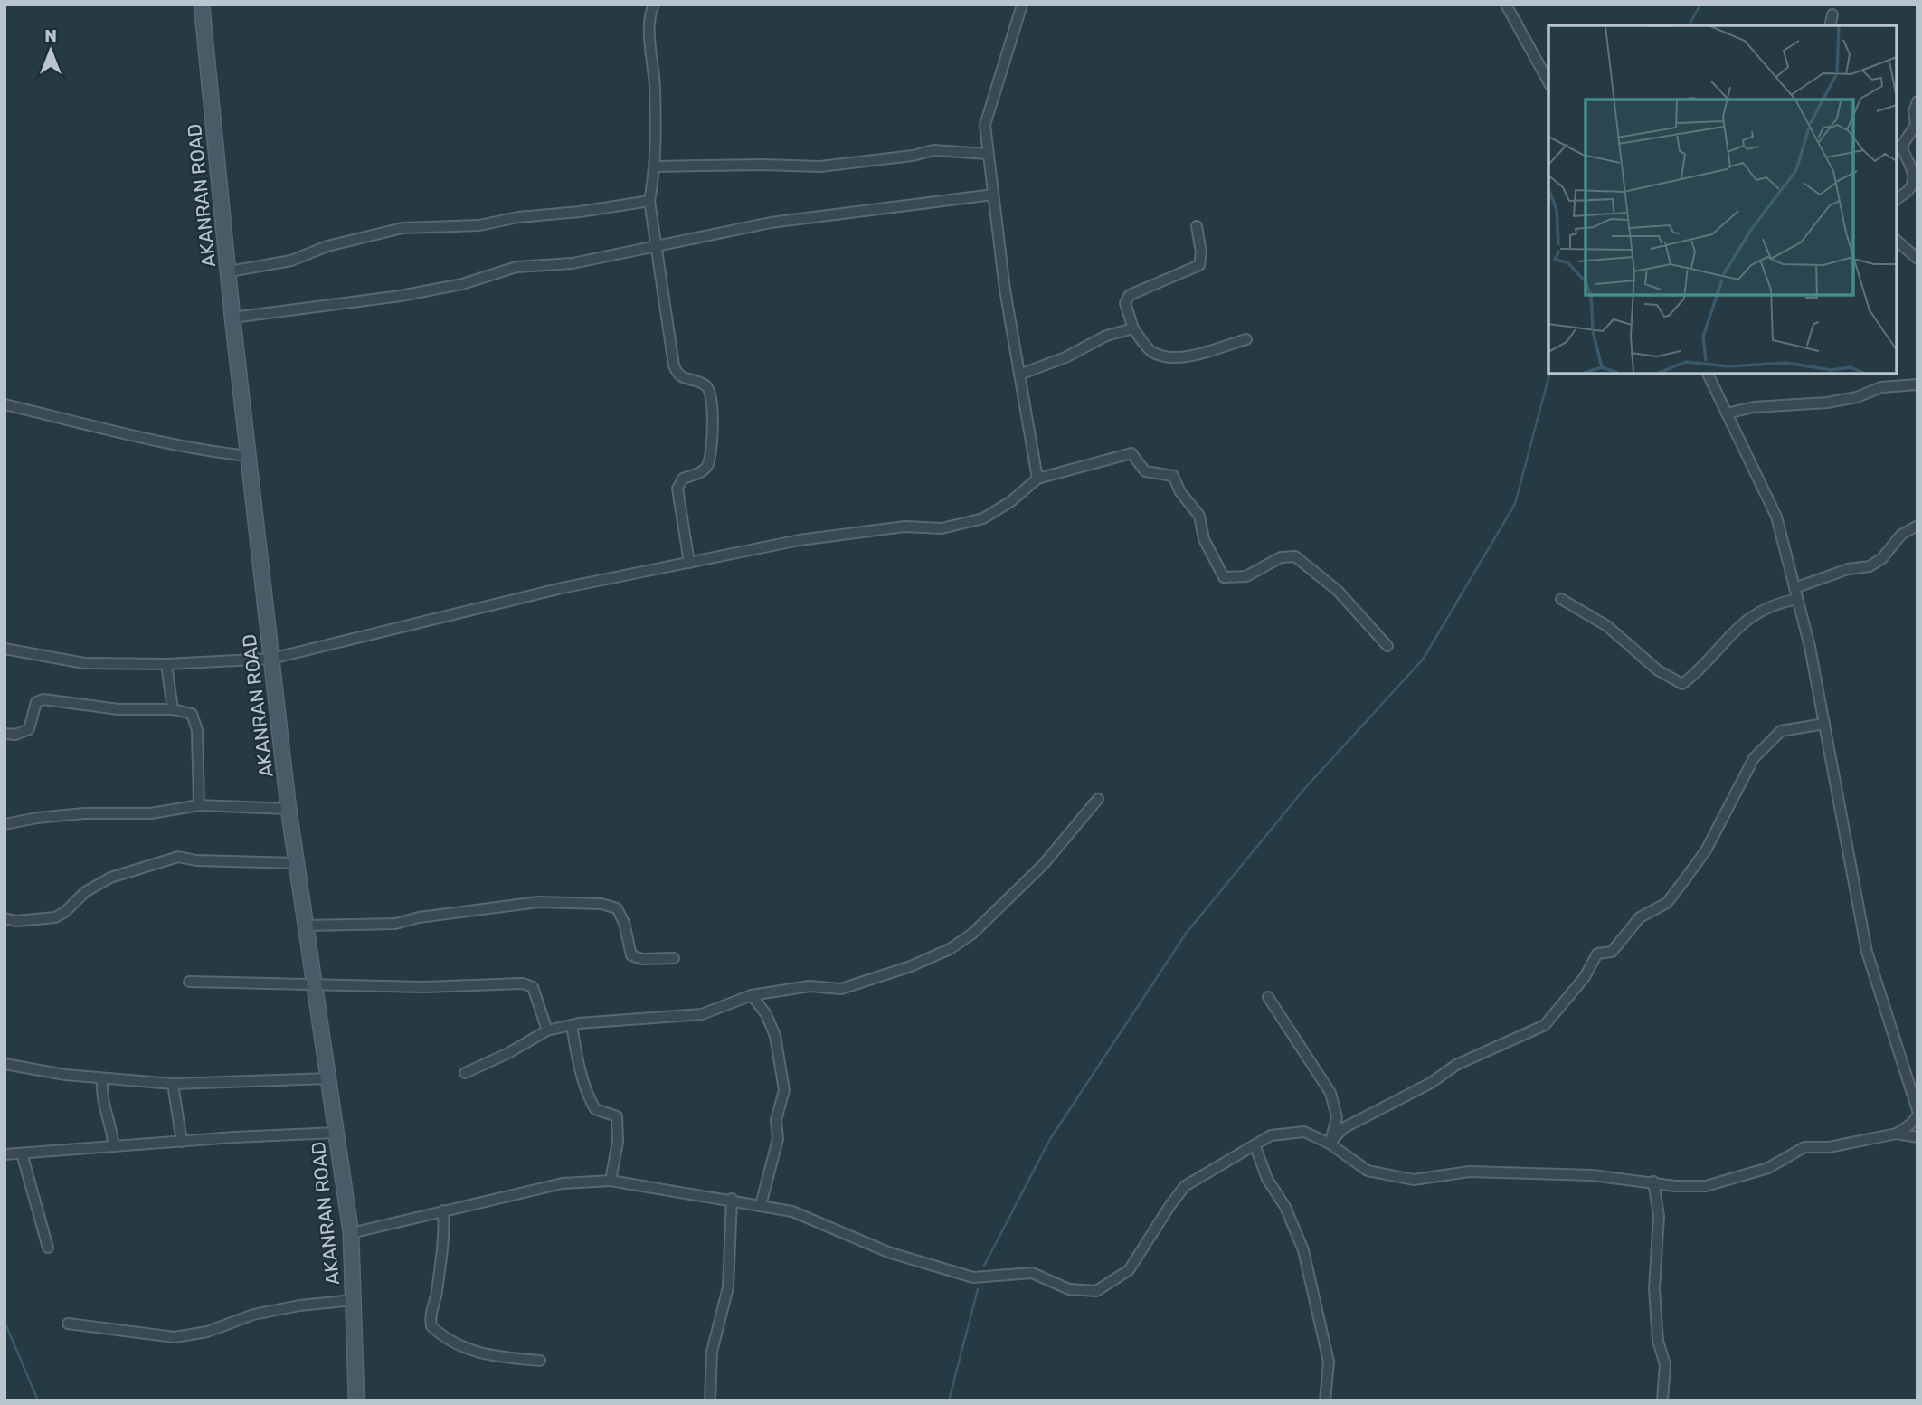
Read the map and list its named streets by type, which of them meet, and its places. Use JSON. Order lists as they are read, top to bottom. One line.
{"streets":{"main road":["AKANRAN ROAD"]},"north":"top"}
